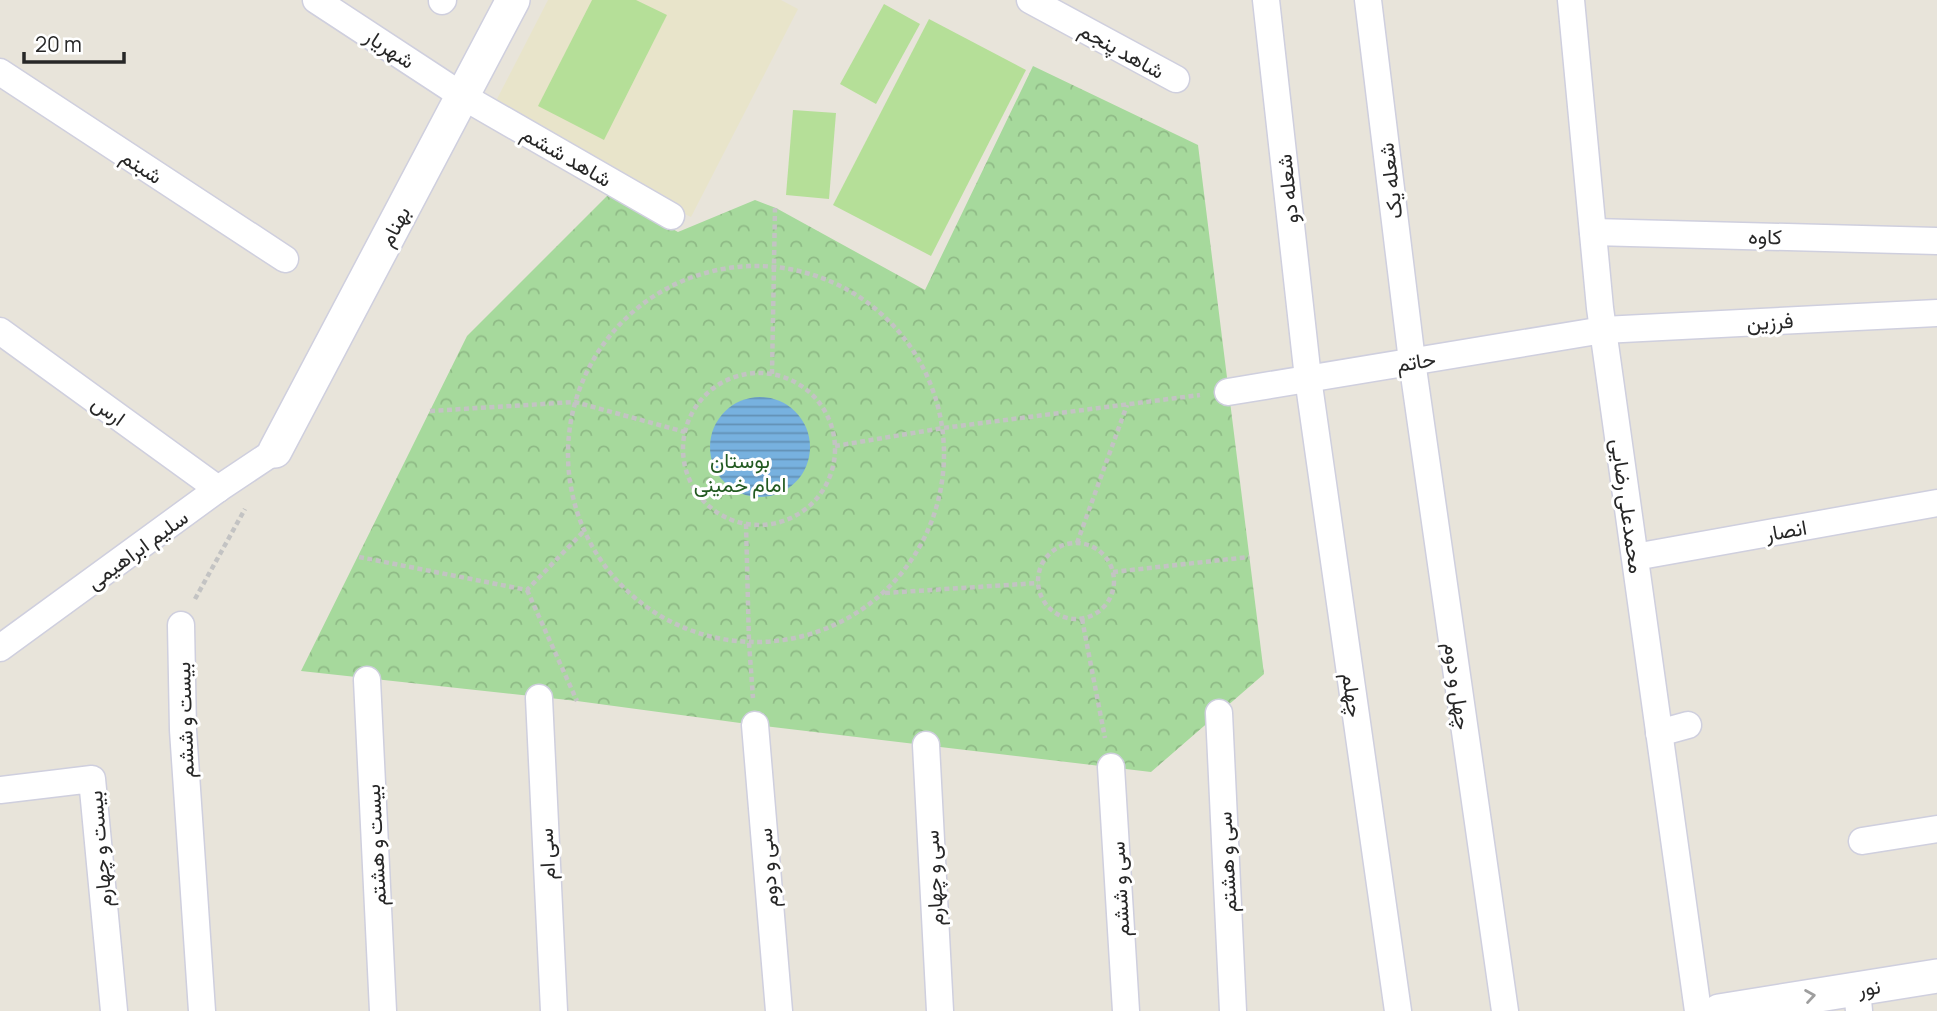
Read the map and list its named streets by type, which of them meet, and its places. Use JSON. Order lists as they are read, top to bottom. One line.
{"streets":{"street":["شهریار","شاهد پنجم","شاهد ششم","شبنم","شعله یک","شعله دو","بهنام","کاوه","فرزین","حاتم","ارس","محمدعلی رضایی","انصار","سلیم ابراهیمی","چهل و دوم","چهلم","بیست و ششم","بیست و هشتم","بیست و چهارم","سی ام","سی و هشتم","سی و دوم","سی و چهارم","سی و ششم","نور"]},"crossings":[["شهریار","شاهد ششم"],["شهریار","بهنام"],["شاهد ششم","بهنام"],["شعله یک","حاتم"],["شعله یک","چهل و دوم"],["شعله دو","حاتم"],["شعله دو","چهلم"],["بهنام","سلیم ابراهیمی"],["کاوه","محمدعلی رضایی"],["فرزین","حاتم"],["فرزین","محمدعلی رضایی"],["حاتم","محمدعلی رضایی"],["حاتم","چهل و دوم"],["حاتم","چهلم"],["ارس","سلیم ابراهیمی"],["محمدعلی رضایی","انصار"]],"one_way":["نور"],"parks":["بوستان امام خمینی"],"scale_bar":"20 m"}
